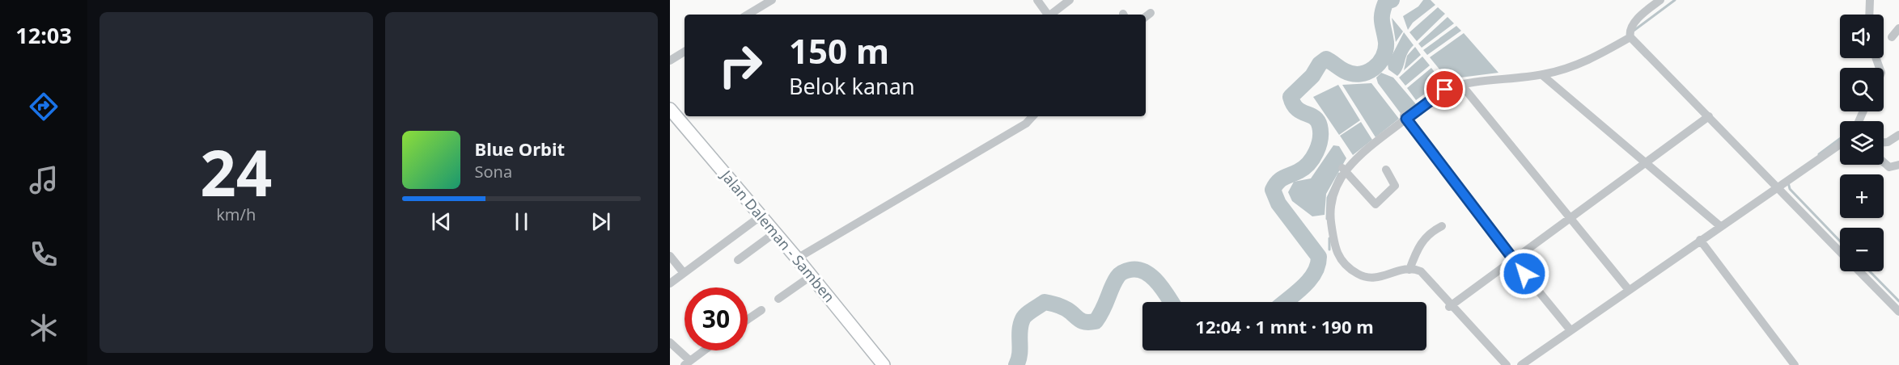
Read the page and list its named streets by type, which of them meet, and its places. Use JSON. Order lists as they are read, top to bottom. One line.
{"streets":{"main road":["Jalan Daleman - Samben"]},"page":{"tabs":"12:03","tile":["24","km/h"],"map_buttons":["+","−"],"turn":["150 m","Belok kanan"],"song":["Blue Orbit","Sona"],"limit":"30","trip":"12:04 · 1 mnt · 190 m"}}
